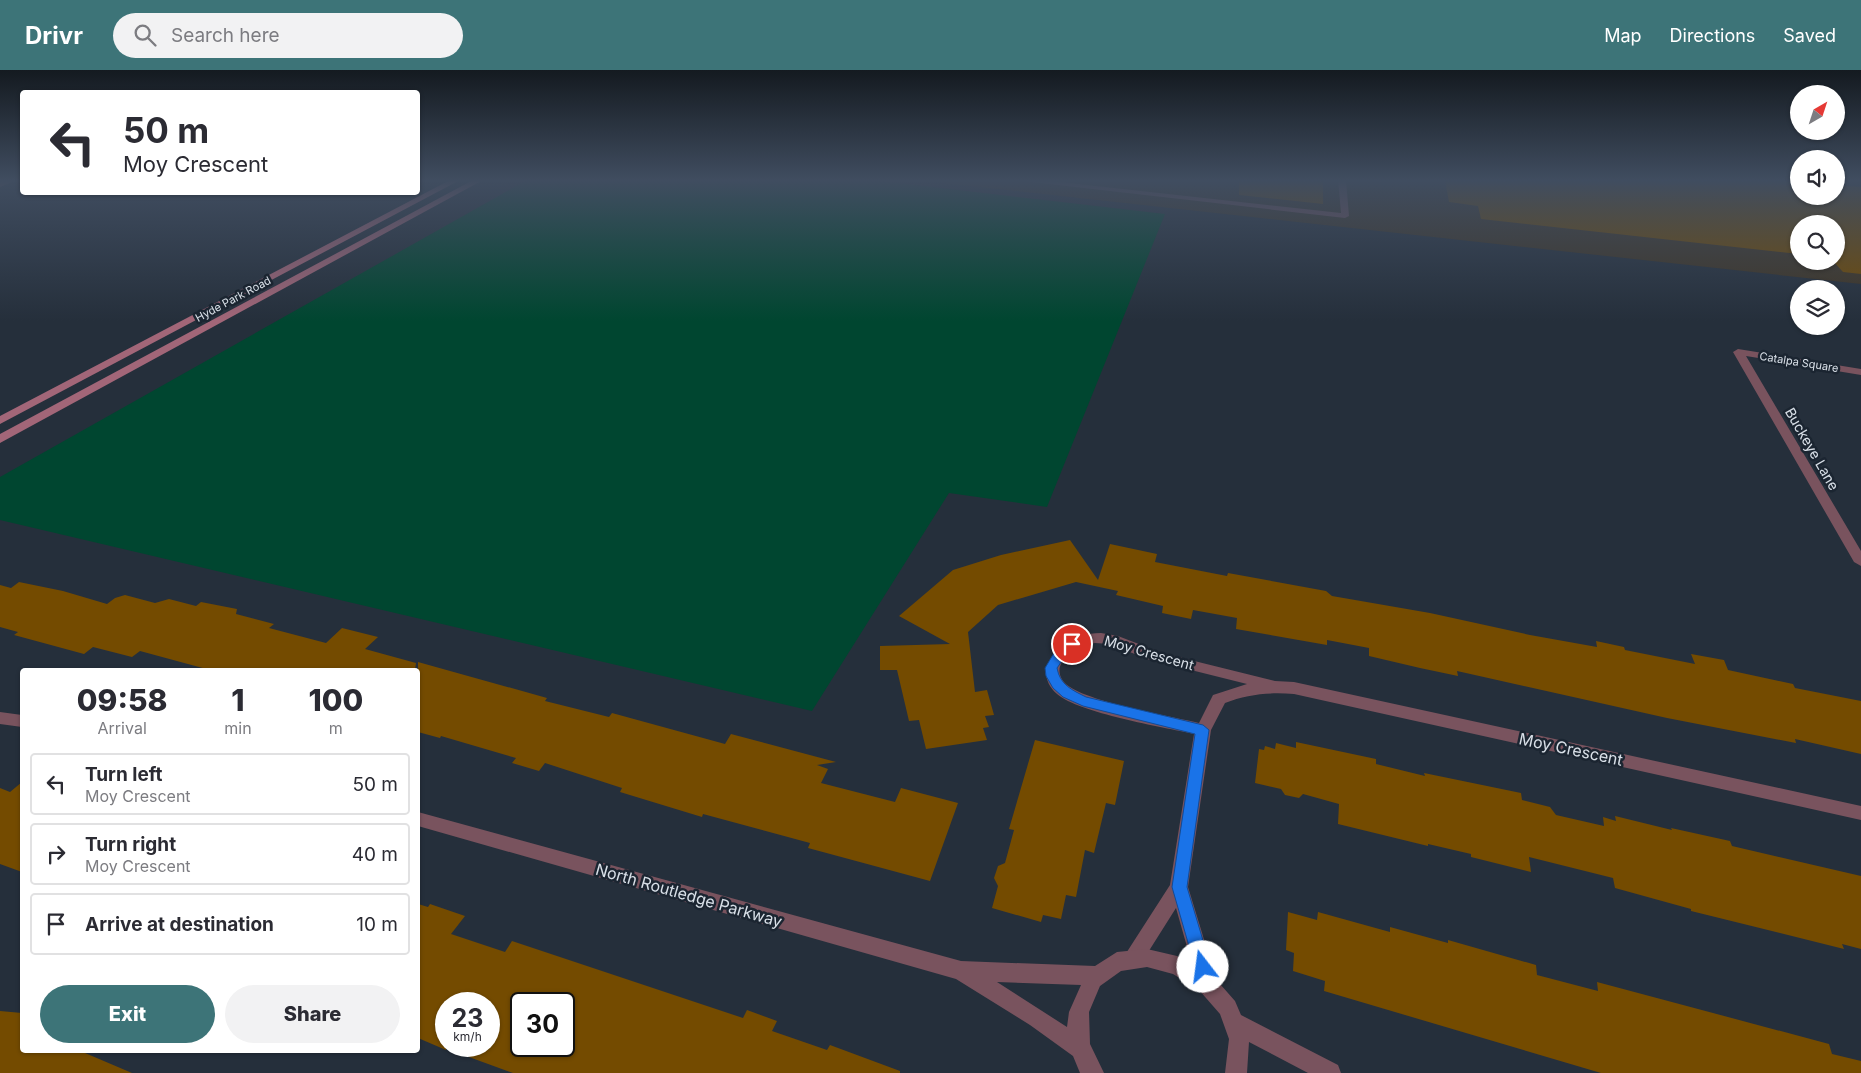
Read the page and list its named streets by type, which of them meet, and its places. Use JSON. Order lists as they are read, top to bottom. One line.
{"streets":{"main road":["Hyde Park Road"],"street":["Catalpa Square","Buckeye Lane","Moy Crescent","North Routledge Parkway"]},"crossings":[["Catalpa Square","Buckeye Lane"]],"north":"top right","page":{"header":"Drivr","search":"Search here","nav":["Map","Directions","Saved"],"turn":["50 m","Moy Crescent"],"eta":["09:58","Arrival","1","min","100","m"],"list":[{"name":"Turn left","note":"Moy Crescent","value":"50 m"},{"name":"Turn right","note":"Moy Crescent","value":"40 m"},{"name":"Arrive at destination","value":"10 m"}],"buttons":["Exit","Share"],"speed":"23 km/h","limit":"30"}}
